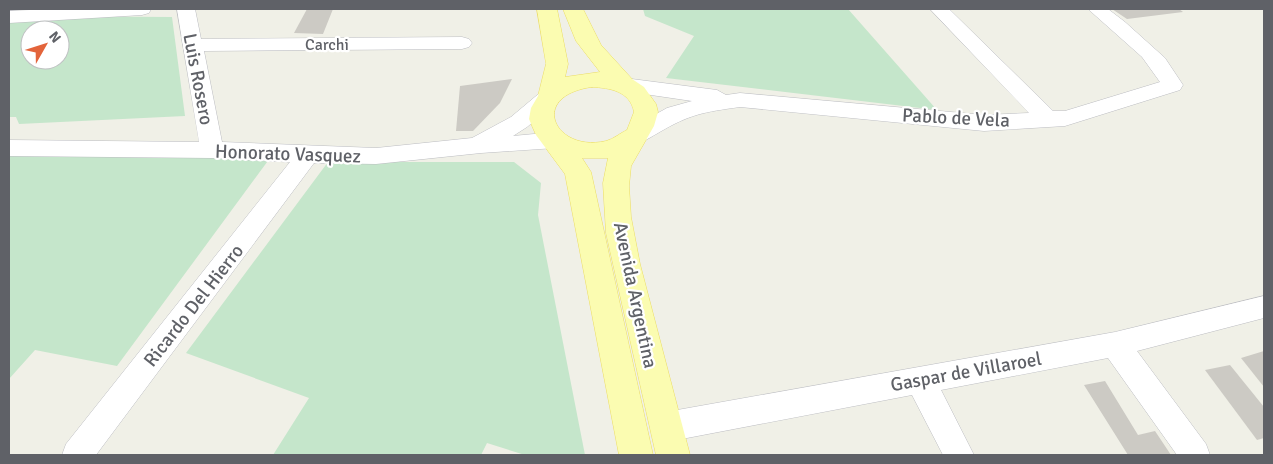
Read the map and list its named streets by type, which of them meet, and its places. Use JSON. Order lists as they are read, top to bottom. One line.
{"streets":{"main road":["Avenida Argentina"],"street":["Carchi","Luis Rosero","Pablo de Vela","Honorato Vasquez","Ricardo Del Hierro","Gaspar de Villaroel"]},"crossings":[["Carchi","Luis Rosero"],["Luis Rosero","Honorato Vasquez"],["Pablo de Vela","Honorato Vasquez"],["Pablo de Vela","Avenida Argentina"],["Honorato Vasquez","Avenida Argentina"],["Honorato Vasquez","Ricardo Del Hierro"],["Avenida Argentina","Gaspar de Villaroel"]],"north":"top right"}
